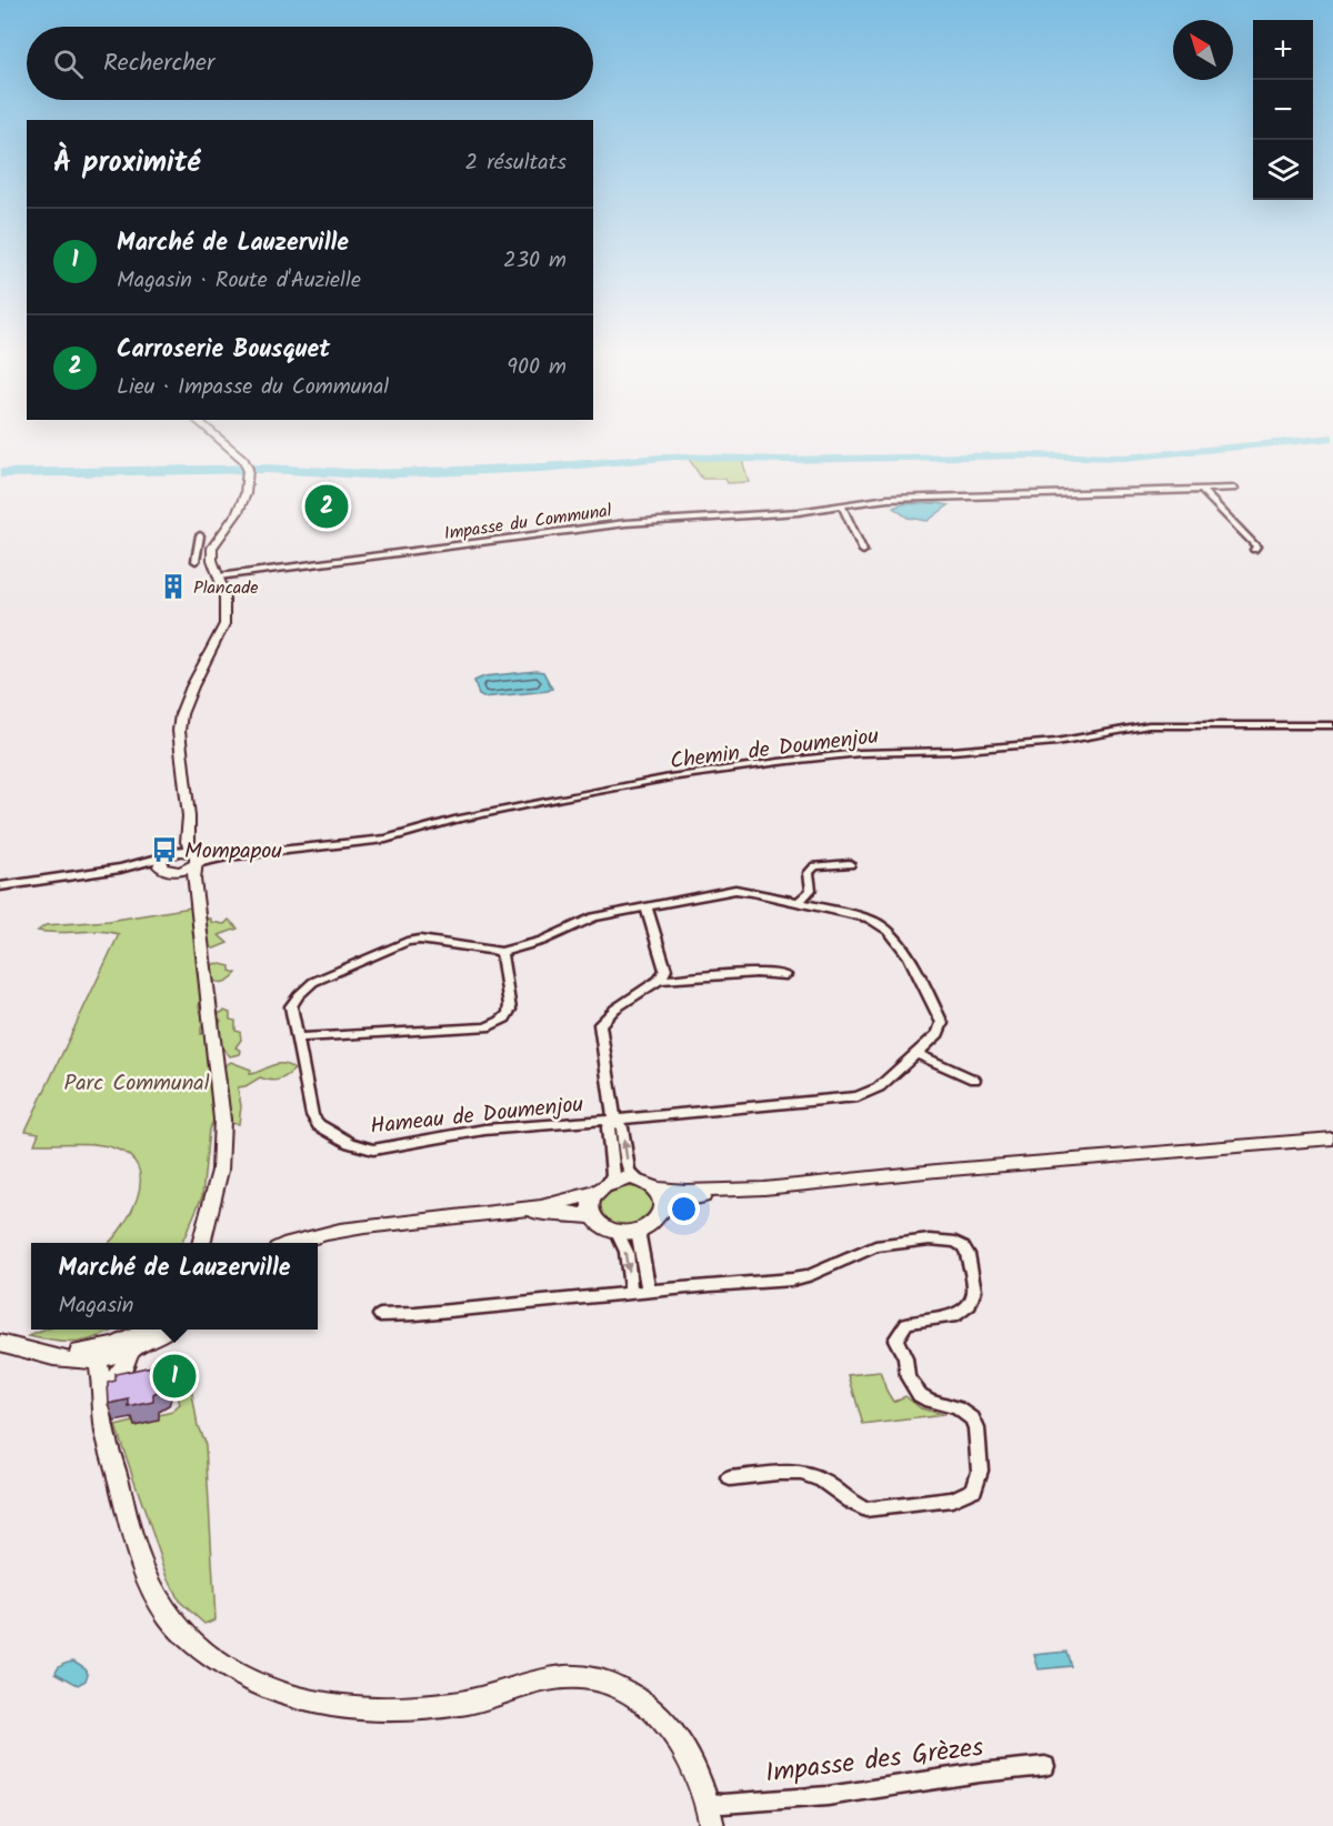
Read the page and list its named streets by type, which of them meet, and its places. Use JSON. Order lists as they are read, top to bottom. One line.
{"streets":{"street":["Impasse du Communal","Chemin de Doumenjou","Hameau de Doumenjou","Impasse des Grèzes"]},"parks":["Parc Communal"],"places":{"building":["Plancade"],"bus stop":["Mompapou"]},"north":"top left","page":{"map_buttons":["+","−"],"search":"Rechercher","heading":["À proximité","2 résultats"],"list":[{"mark":"1","name":"Marché de Lauzerville","note":"Magasin · Route d'Auzielle","value":"230 m"},{"mark":"2","name":"Carroserie Bousquet","note":"Lieu · Impasse du Communal","value":"900 m"}],"pins":["2","1"],"popup":["Marché de Lauzerville","Magasin"]}}
